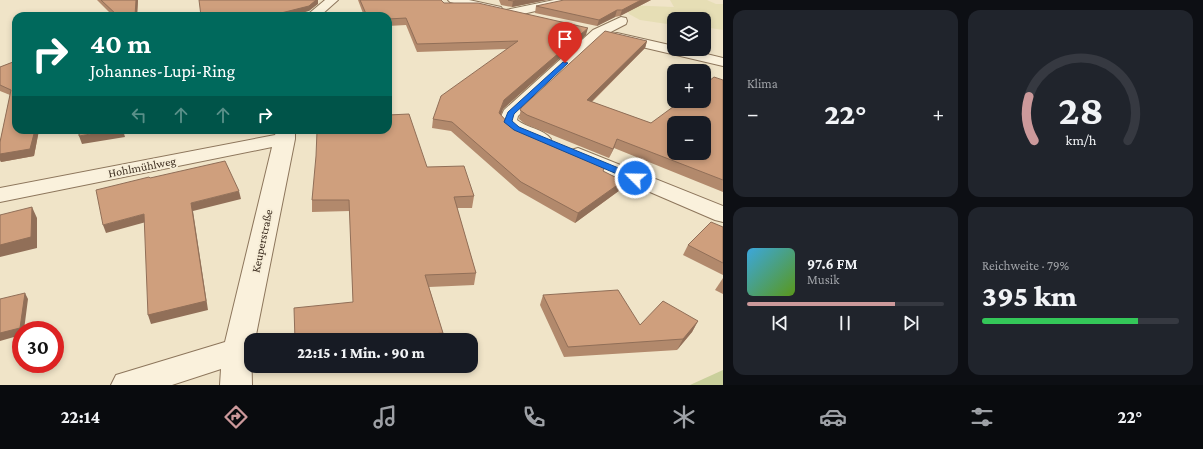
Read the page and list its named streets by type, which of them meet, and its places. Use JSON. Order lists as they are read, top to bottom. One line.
{"streets":{"street":["Hohlmühlweg","Keuperstraße"]},"crossings":[["Hohlmühlweg","Keuperstraße"]],"page":{"tile":["Klima",["Reichweite · 79%","395 km"]],"map_buttons":["+","−"],"turn":["40 m","Johannes-Lupi-Ring"],"heat":["−","22°","+"],"song":["97.6 FM","Musik"],"limit":"30","trip":"22:15 · 1 Min. · 90 m","tabs":["22:14","22°"],"gauge":["28","km/h"]}}
